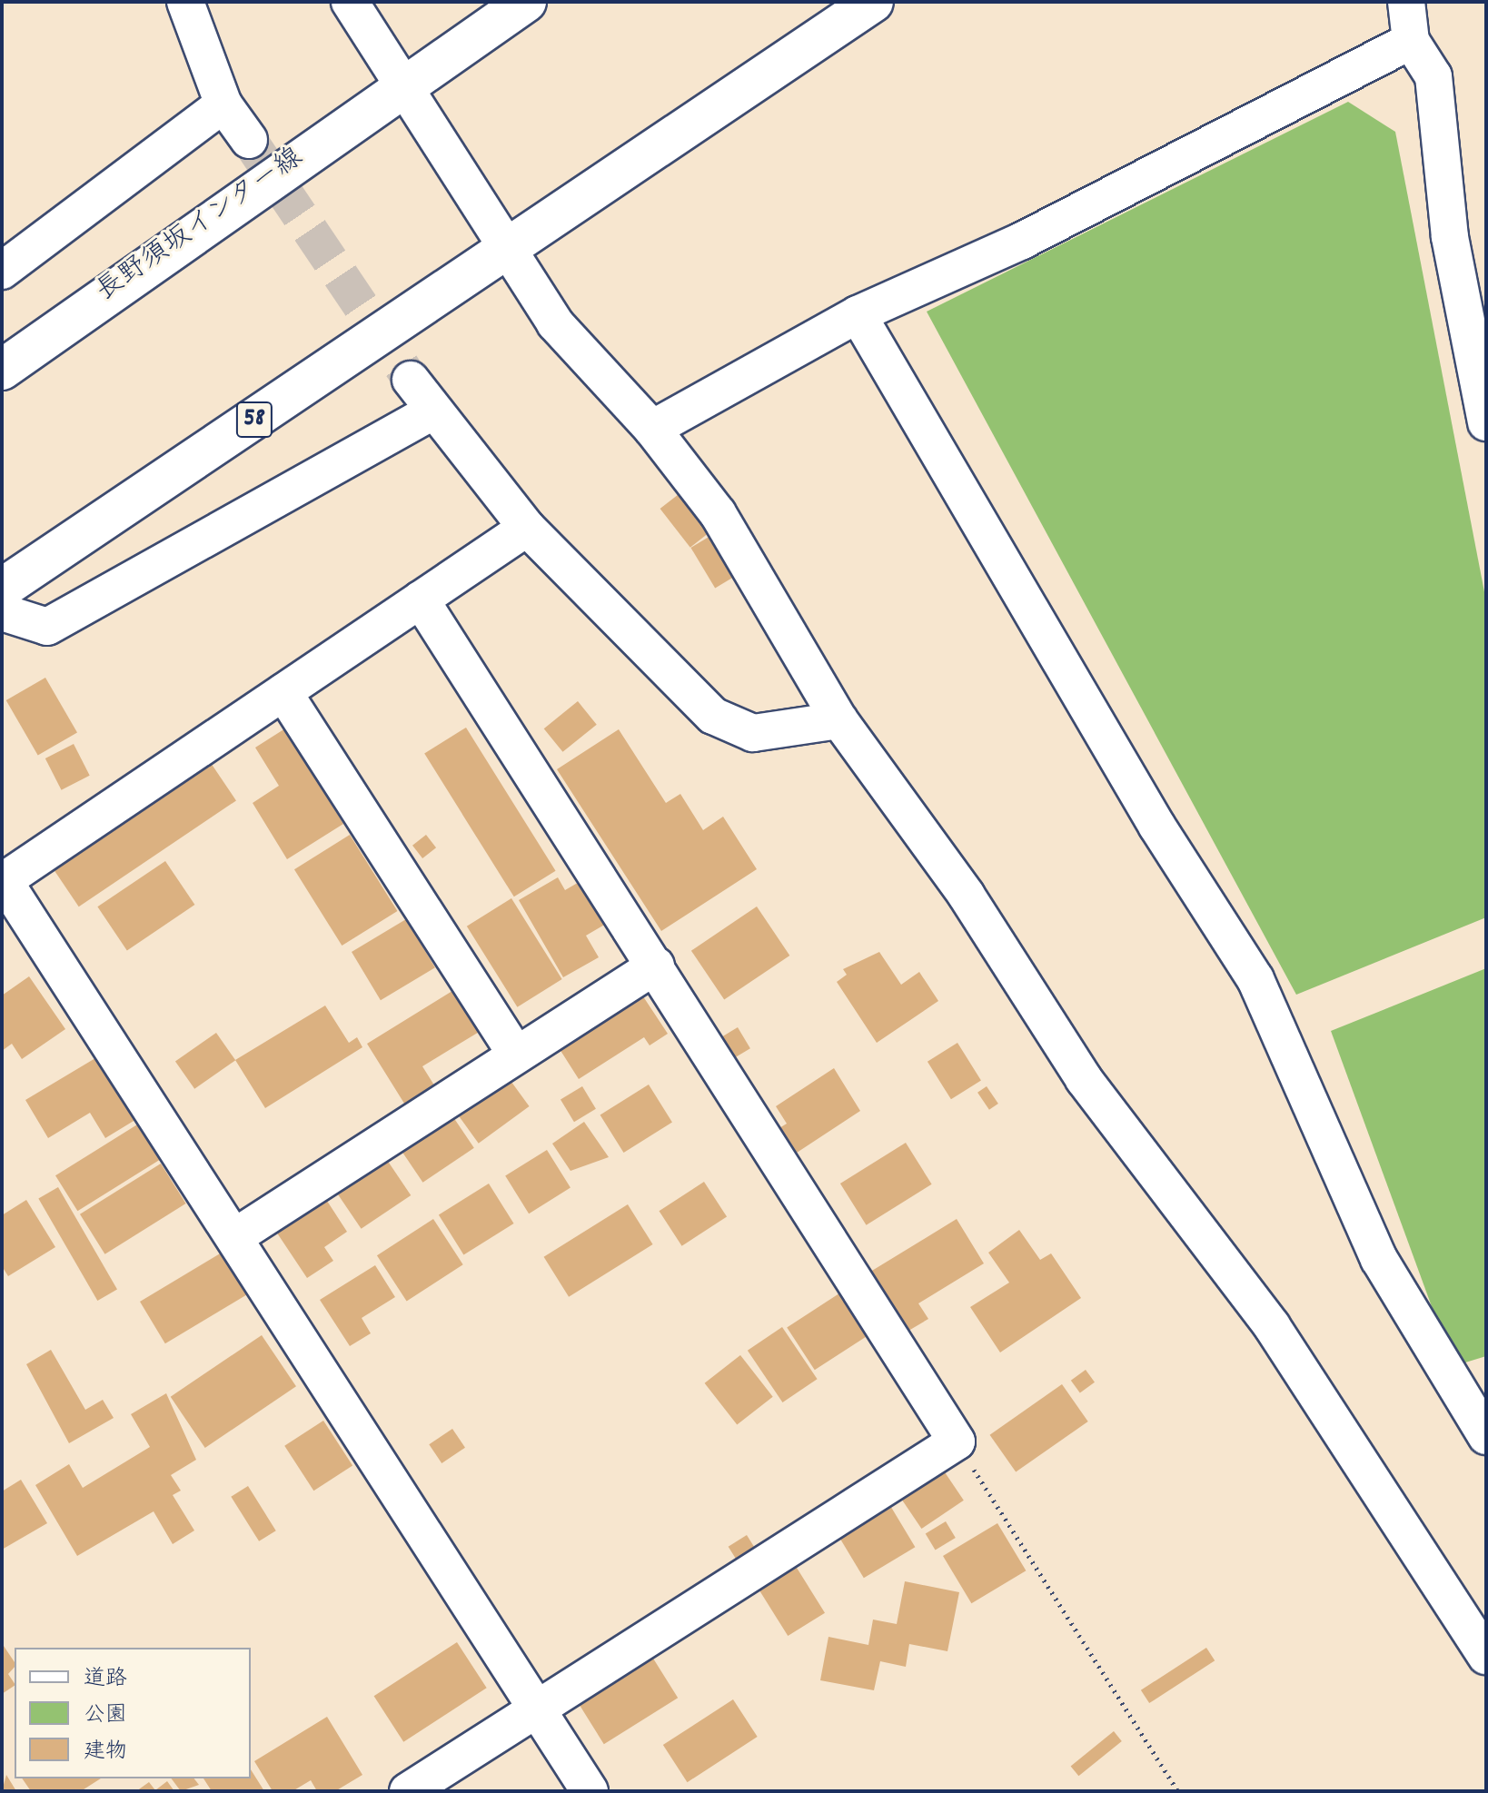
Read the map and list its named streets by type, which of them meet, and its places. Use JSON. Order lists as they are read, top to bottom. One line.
{"streets":{"main road":["長野須坂インター線","58"]},"legend":["道路","公園","建物"]}
